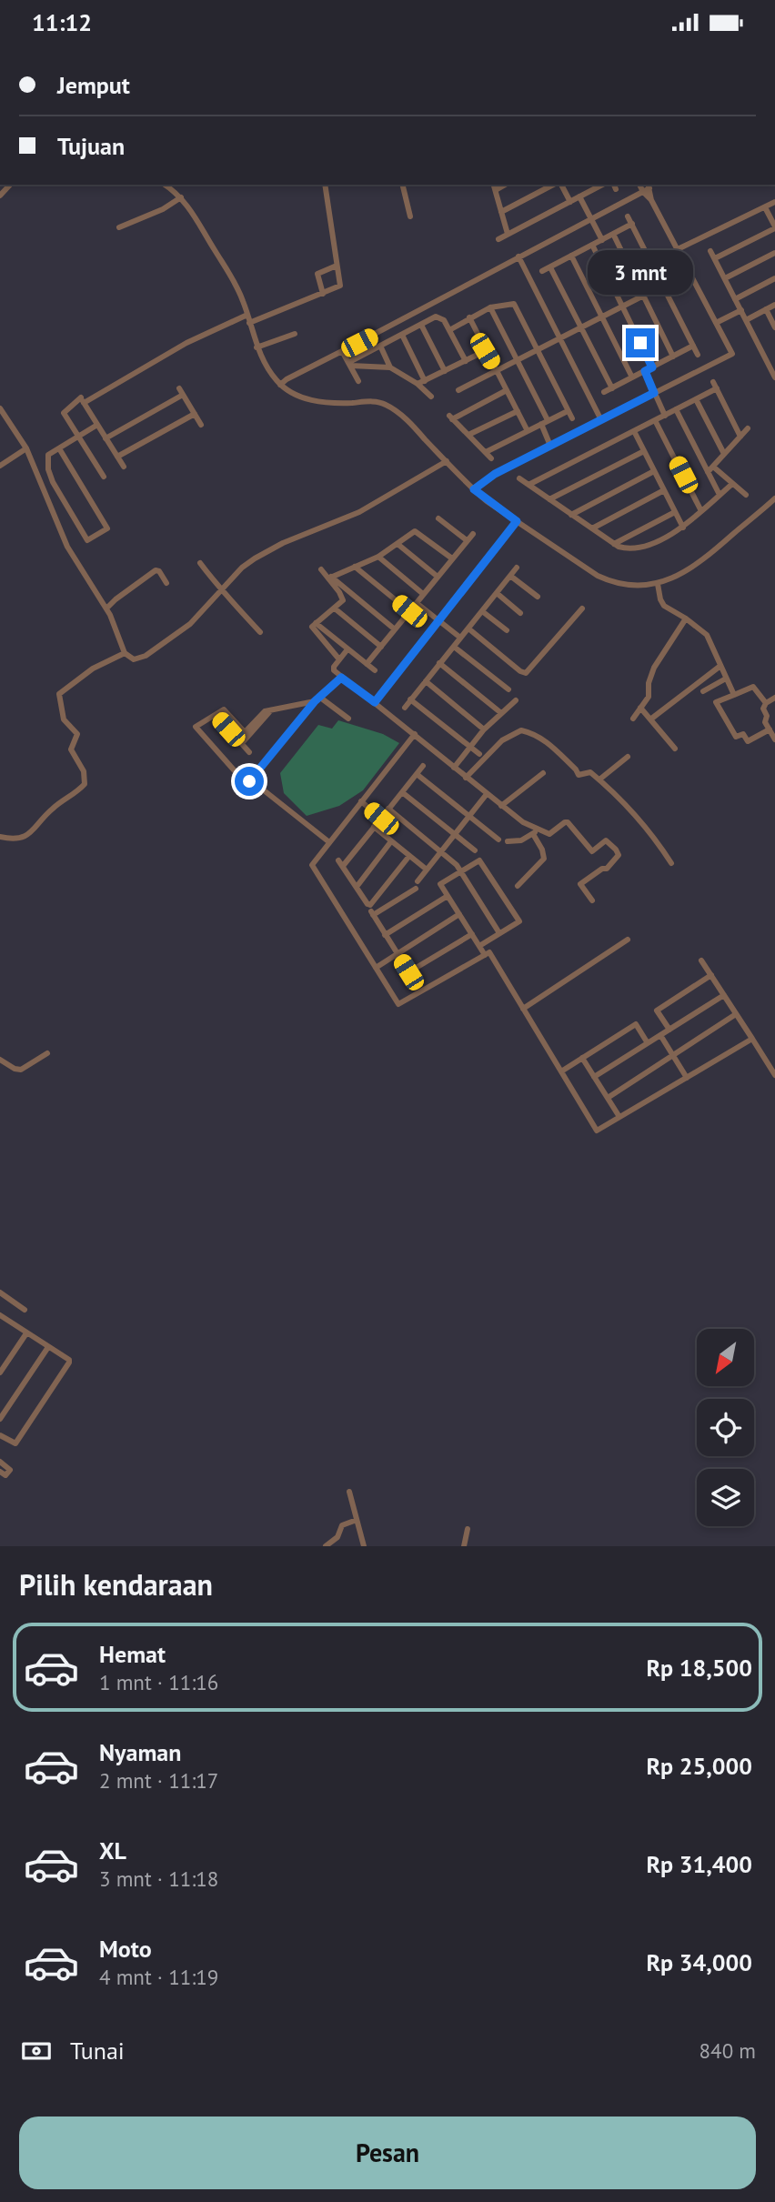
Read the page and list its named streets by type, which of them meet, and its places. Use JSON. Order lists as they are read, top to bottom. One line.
{"north":"bottom left","page":{"status":"11:12","banner":["Jemput","Tujuan"],"bubble":"3 mnt","heading":"Pilih kendaraan","list":[{"name":"Hemat","note":"1 mnt · 11:16","value":"Rp 18,500"},{"name":"Nyaman","note":"2 mnt · 11:17","value":"Rp 25,000"},{"name":"XL","note":"3 mnt · 11:18","value":"Rp 31,400"},{"name":"Moto","note":"4 mnt · 11:19","value":"Rp 34,000"}],"pay":["Tunai","840 m"],"buttons":"Pesan"}}
